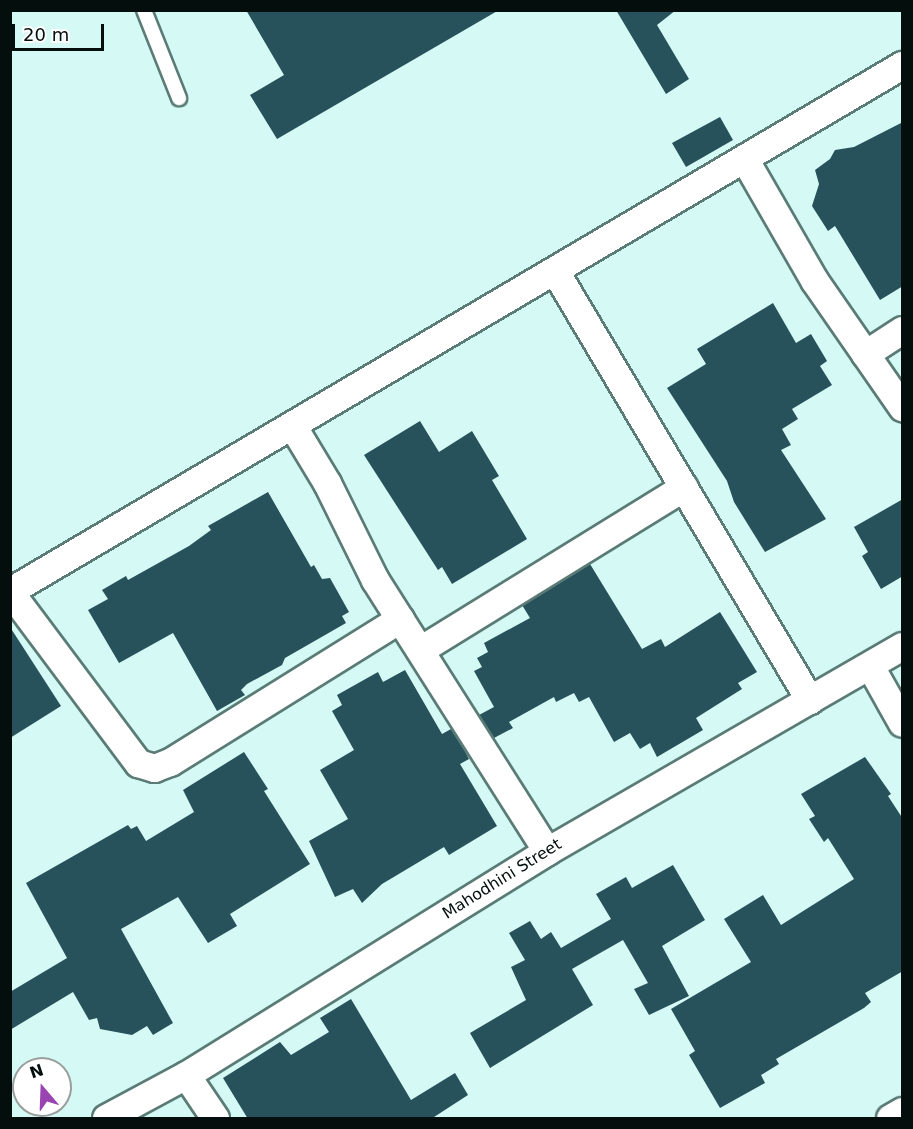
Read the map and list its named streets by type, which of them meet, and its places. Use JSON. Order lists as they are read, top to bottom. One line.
{"streets":{"street":["Mahodhini Street"]},"scale_bar":"20 m","north":"top"}
